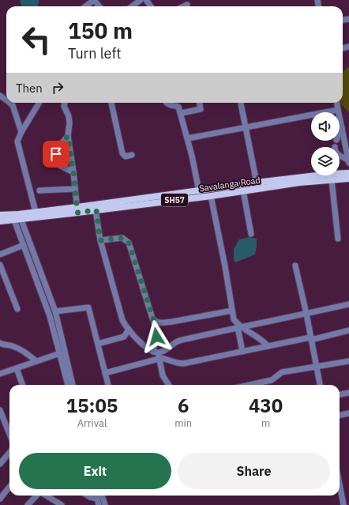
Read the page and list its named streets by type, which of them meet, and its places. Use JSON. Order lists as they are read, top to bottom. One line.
{"streets":{"main road":["Savalanga Road","SH57"]},"page":{"turn":["150 m","Turn left"],"then":"Then","eta":["15:05","Arrival","6","min","430","m"],"buttons":["Exit","Share"]}}
